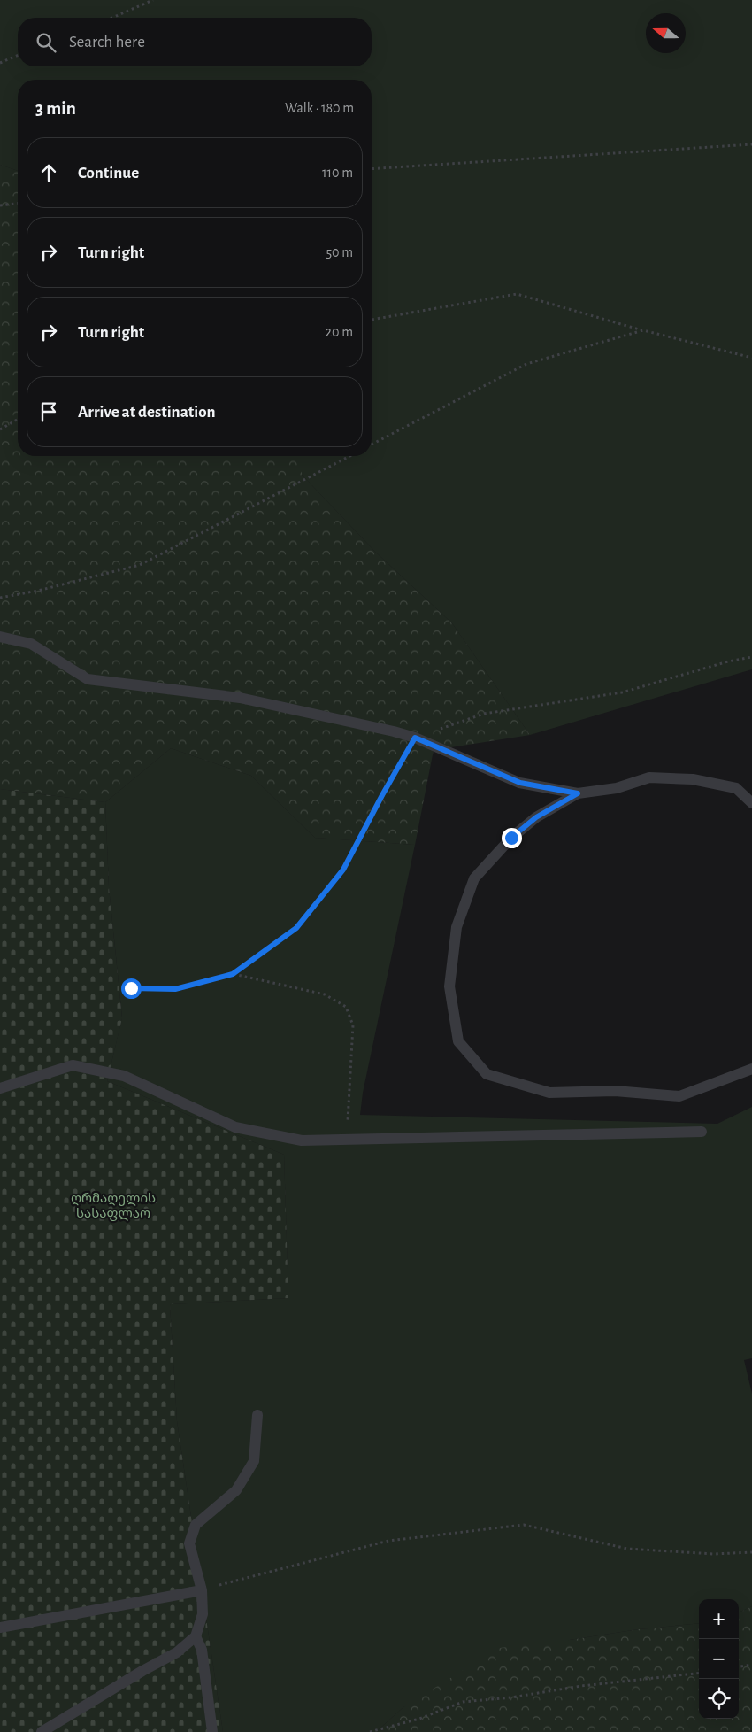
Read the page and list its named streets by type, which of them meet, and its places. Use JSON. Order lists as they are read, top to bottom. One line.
{"parks":["ღრმაღელის სასაფლაო"],"north":"left","page":{"search":"Search here","heading":["3 min","Walk · 180 m"],"list":[["Continue","110 m"],["Turn right","50 m"],["Turn right","20 m"],"Arrive at destination"],"map_buttons":["+","−"]}}
